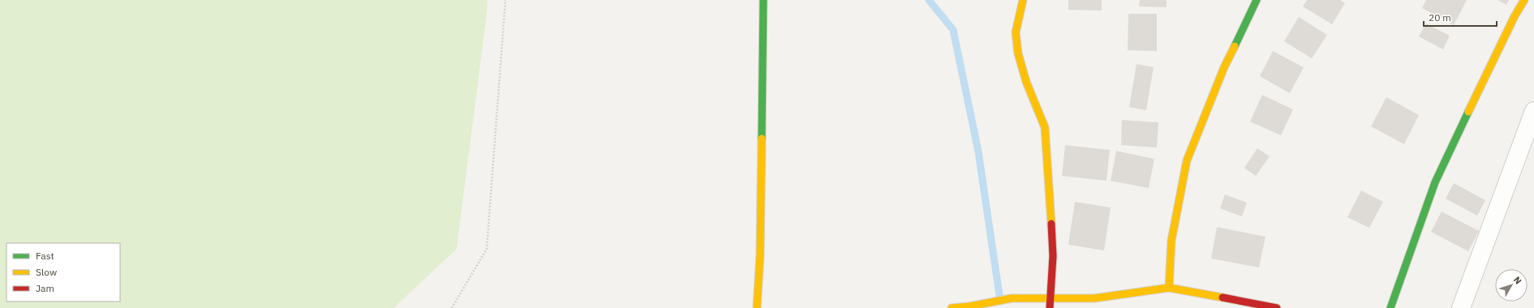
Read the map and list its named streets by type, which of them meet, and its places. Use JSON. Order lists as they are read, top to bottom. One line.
{"legend":["Fast","Slow","Jam"],"scale_bar":"20 m","north":"top right"}
